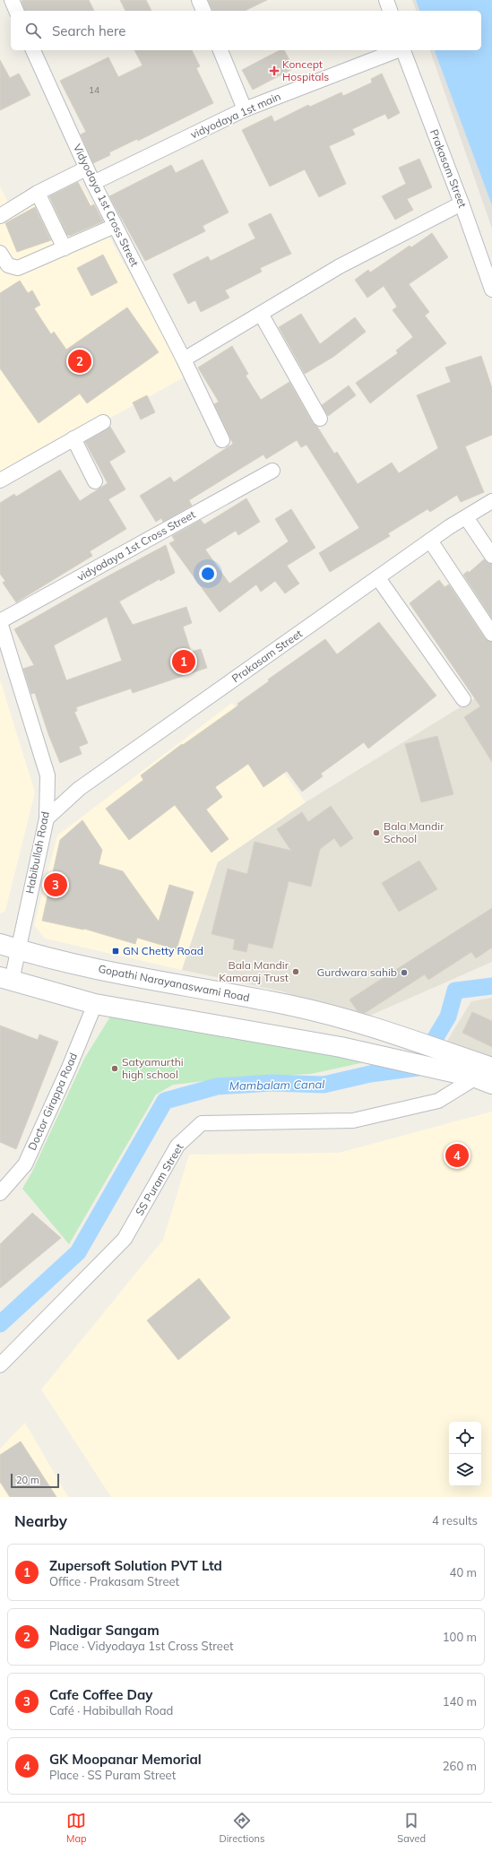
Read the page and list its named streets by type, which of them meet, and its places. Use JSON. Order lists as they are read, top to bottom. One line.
{"streets":{"main road":["Gopathi Narayanaswami Road"],"street":["vidyodaya 1st main","Prakasam Street","Vidyodaya 1st Cross Street","vidyodaya 1st Cross Street","Habibullah Road","Doctor Girappa Road","SS Puram Street"]},"crossings":[["vidyodaya 1st main","Vidyodaya 1st Cross Street"],["Prakasam Street","Habibullah Road"],["vidyodaya 1st Cross Street","Habibullah Road"],["Habibullah Road","Gopathi Narayanaswami Road"]],"water":["Mambalam Canal"],"places":{"health":["Koncept Hospitals"],"other":["Bala Mandir School","Bala Mandir Kamaraj Trust","Gurdwara sahib","Satyamurthi high school"],"transit":["GN Chetty Road"]},"house_numbers":["14"],"scale_bar":"20 m","page":{"search":"Search here","pins":["2","1","3","4"],"scale":"20 m","heading":["Nearby","4 results"],"list":[{"mark":"1","name":"Zupersoft Solution PVT Ltd","note":"Office · Prakasam Street","value":"40 m"},{"mark":"2","name":"Nadigar Sangam","note":"Place · Vidyodaya 1st Cross Street","value":"100 m"},{"mark":"3","name":"Cafe Coffee Day","note":"Café · Habibullah Road","value":"140 m"},{"mark":"4","name":"GK Moopanar Memorial","note":"Place · SS Puram Street","value":"260 m"}],"nav":["Map","Directions","Saved"]}}
